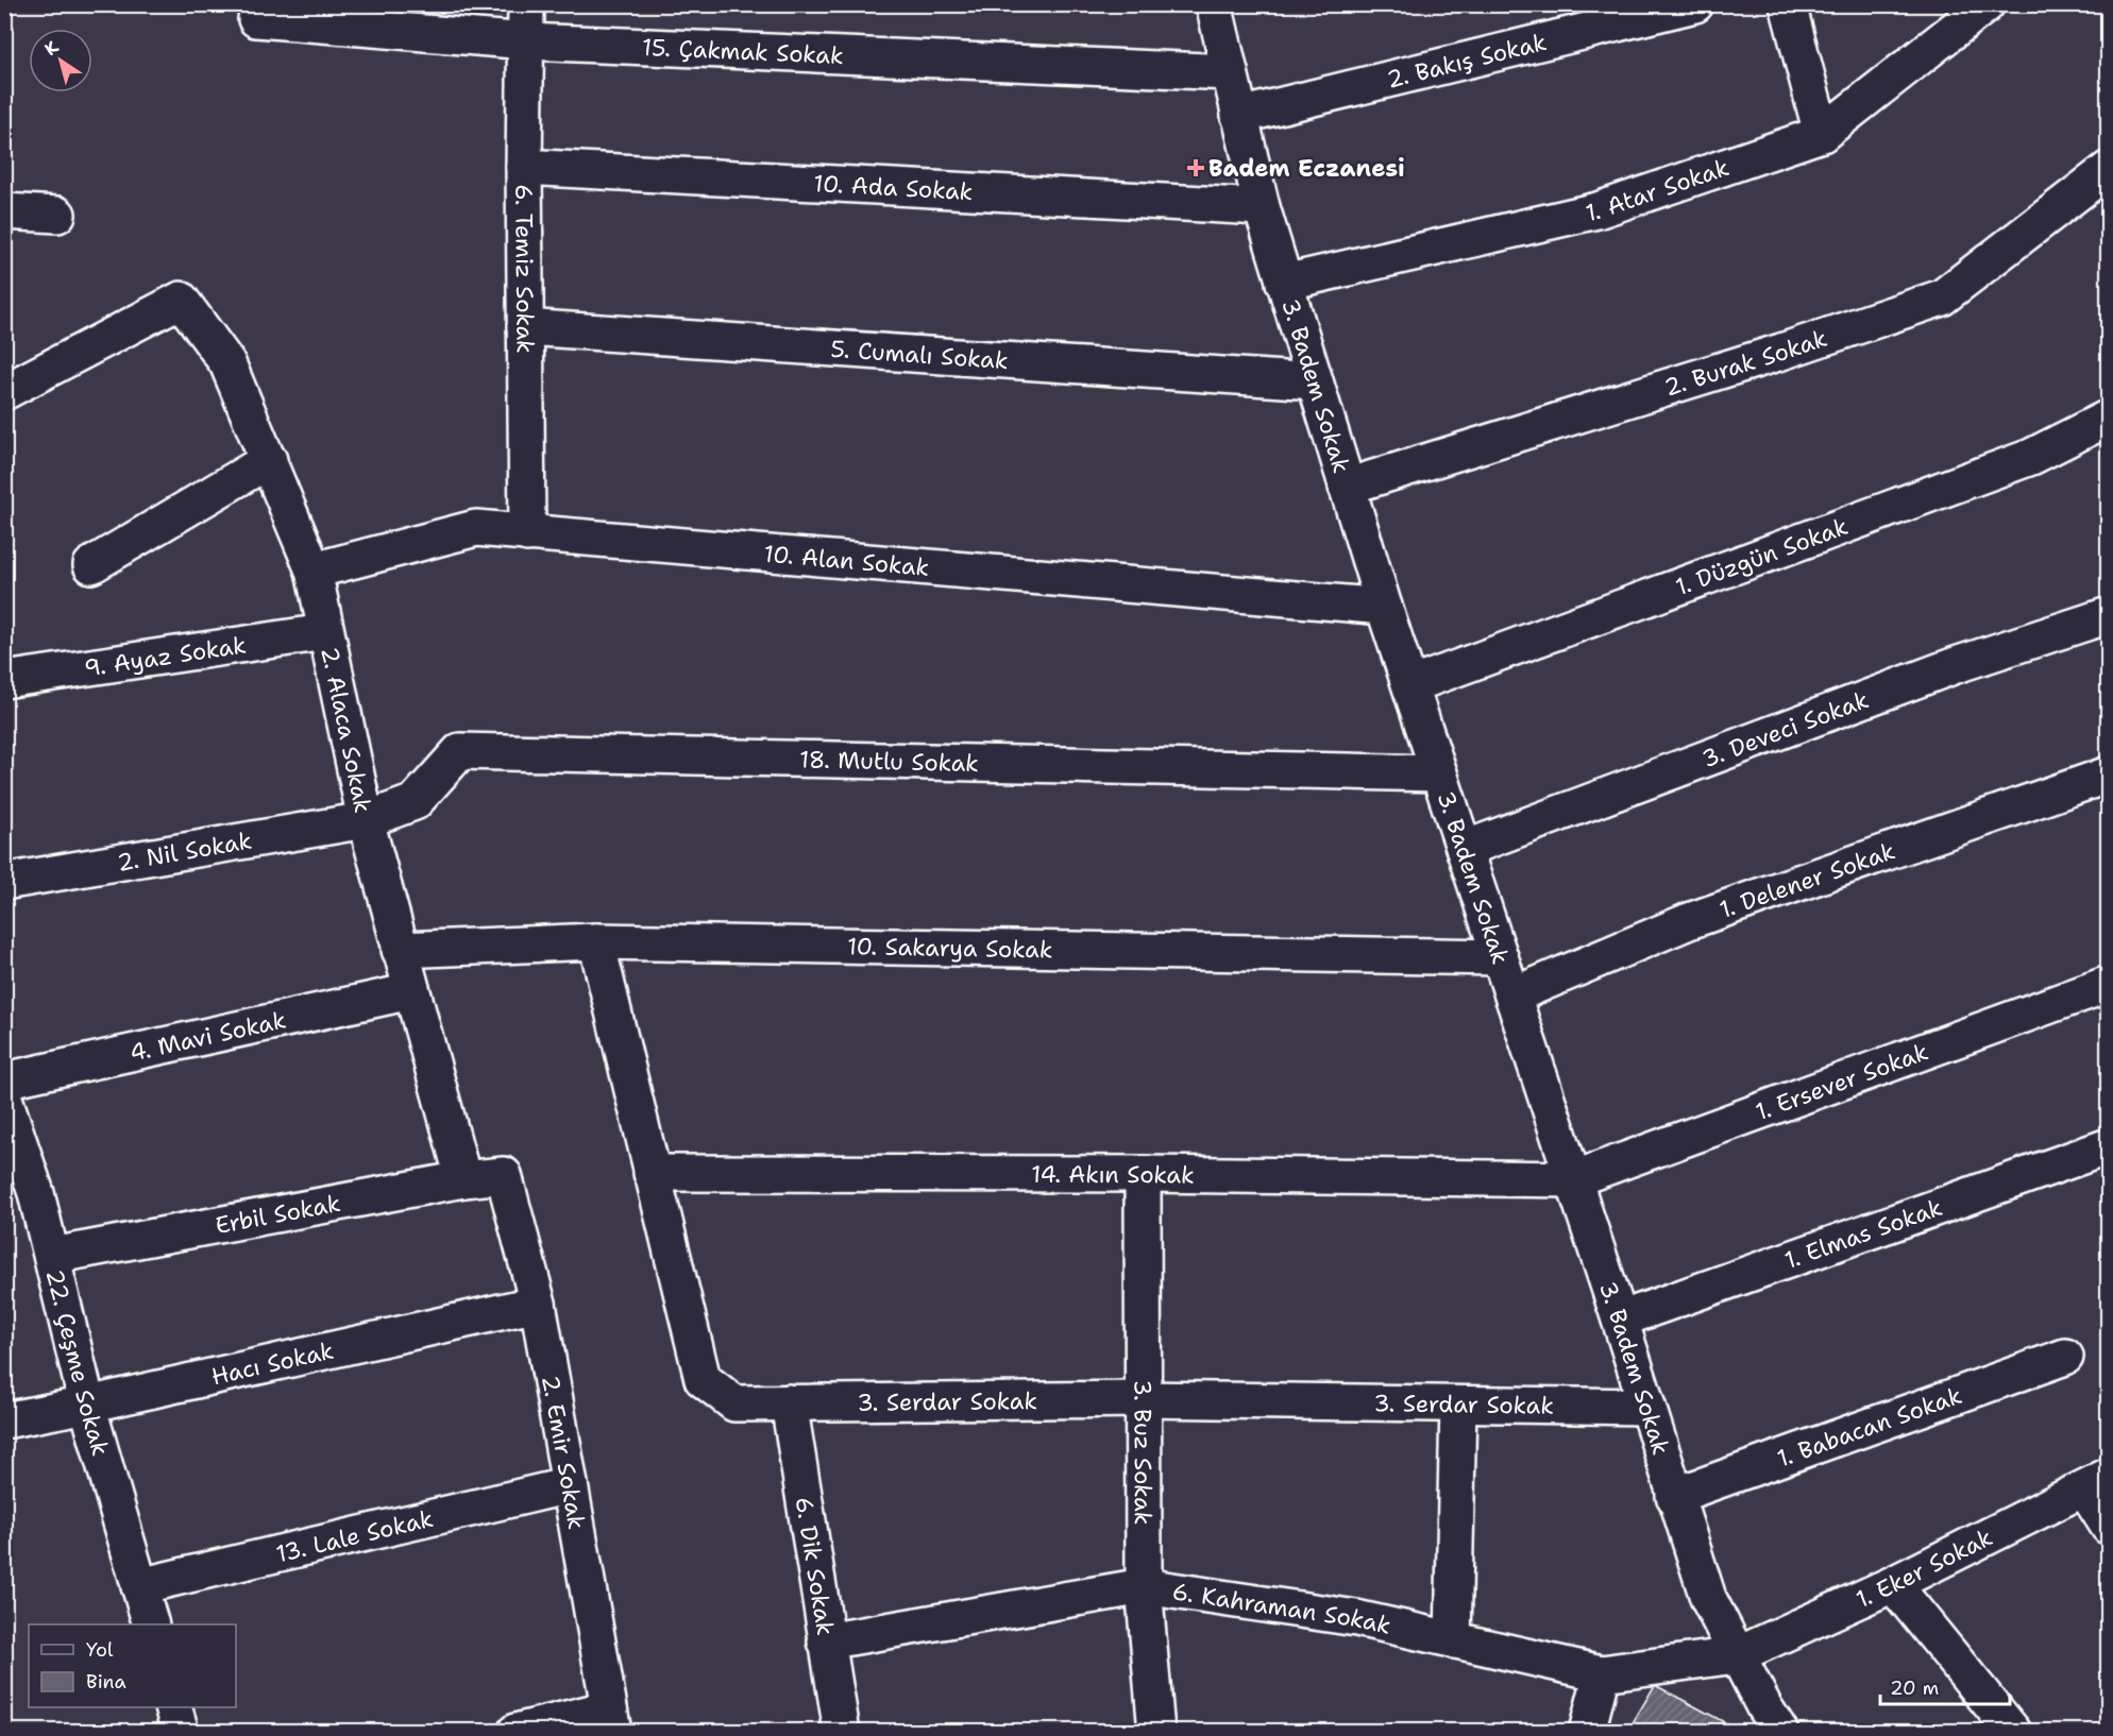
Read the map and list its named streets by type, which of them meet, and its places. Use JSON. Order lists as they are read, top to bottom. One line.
{"streets":{"street":["15. Çakmak Sokak","2. Bakış Sokak","10. Ada Sokak","1. Atar Sokak","6. Temiz Sokak","5. Cumalı Sokak","2. Burak Sokak","3. Badem Sokak","1. Düzgün Sokak","10. Alan Sokak","9. Ayaz Sokak","2. Alaca Sokak","3. Deveci Sokak","18. Mutlu Sokak","2. Nil Sokak","1. Delener Sokak","10. Sakarya Sokak","4. Mavi Sokak","1. Ersever Sokak","14. Akın Sokak","Erbil Sokak","1. Elmas Sokak","22. Çeşme Sokak","Hacı Sokak","3. Serdar Sokak","1. Babacan Sokak","2. Emir Sokak","3. Buz Sokak","13. Lale Sokak","6. Dik Sokak","1. Eker Sokak","6. Kahraman Sokak"]},"crossings":[["15. Çakmak Sokak","6. Temiz Sokak"],["15. Çakmak Sokak","3. Badem Sokak"],["2. Bakış Sokak","3. Badem Sokak"],["10. Ada Sokak","6. Temiz Sokak"],["10. Ada Sokak","3. Badem Sokak"],["1. Atar Sokak","3. Badem Sokak"],["6. Temiz Sokak","5. Cumalı Sokak"],["6. Temiz Sokak","10. Alan Sokak"],["5. Cumalı Sokak","3. Badem Sokak"],["2. Burak Sokak","3. Badem Sokak"],["3. Badem Sokak","1. Düzgün Sokak"],["3. Badem Sokak","10. Alan Sokak"],["3. Badem Sokak","3. Deveci Sokak"],["3. Badem Sokak","18. Mutlu Sokak"],["3. Badem Sokak","1. Delener Sokak"],["3. Badem Sokak","10. Sakarya Sokak"],["3. Badem Sokak","1. Ersever Sokak"],["3. Badem Sokak","14. Akın Sokak"],["3. Badem Sokak","1. Elmas Sokak"],["3. Badem Sokak","3. Serdar Sokak"],["3. Badem Sokak","1. Babacan Sokak"],["3. Badem Sokak","1. Eker Sokak"],["3. Badem Sokak","6. Kahraman Sokak"],["10. Alan Sokak","2. Alaca Sokak"],["9. Ayaz Sokak","2. Alaca Sokak"],["2. Alaca Sokak","18. Mutlu Sokak"],["2. Alaca Sokak","2. Nil Sokak"],["2. Alaca Sokak","10. Sakarya Sokak"],["2. Alaca Sokak","4. Mavi Sokak"],["2. Alaca Sokak","Erbil Sokak"],["18. Mutlu Sokak","2. Nil Sokak"],["10. Sakarya Sokak","3. Serdar Sokak"],["1. Ersever Sokak","14. Akın Sokak"],["14. Akın Sokak","3. Serdar Sokak"],["14. Akın Sokak","3. Buz Sokak"],["Erbil Sokak","22. Çeşme Sokak"],["Erbil Sokak","2. Emir Sokak"],["22. Çeşme Sokak","Hacı Sokak"],["22. Çeşme Sokak","13. Lale Sokak"],["Hacı Sokak","2. Emir Sokak"],["3. Serdar Sokak","3. Buz Sokak"],["3. Serdar Sokak","6. Dik Sokak"],["2. Emir Sokak","13. Lale Sokak"],["3. Buz Sokak","6. Kahraman Sokak"],["6. Dik Sokak","6. Kahraman Sokak"],["1. Eker Sokak","6. Kahraman Sokak"]],"places":{"health":["Badem Eczanesi"]},"legend":["Yol","Bina"],"scale_bar":"20 m","north":"top left"}
